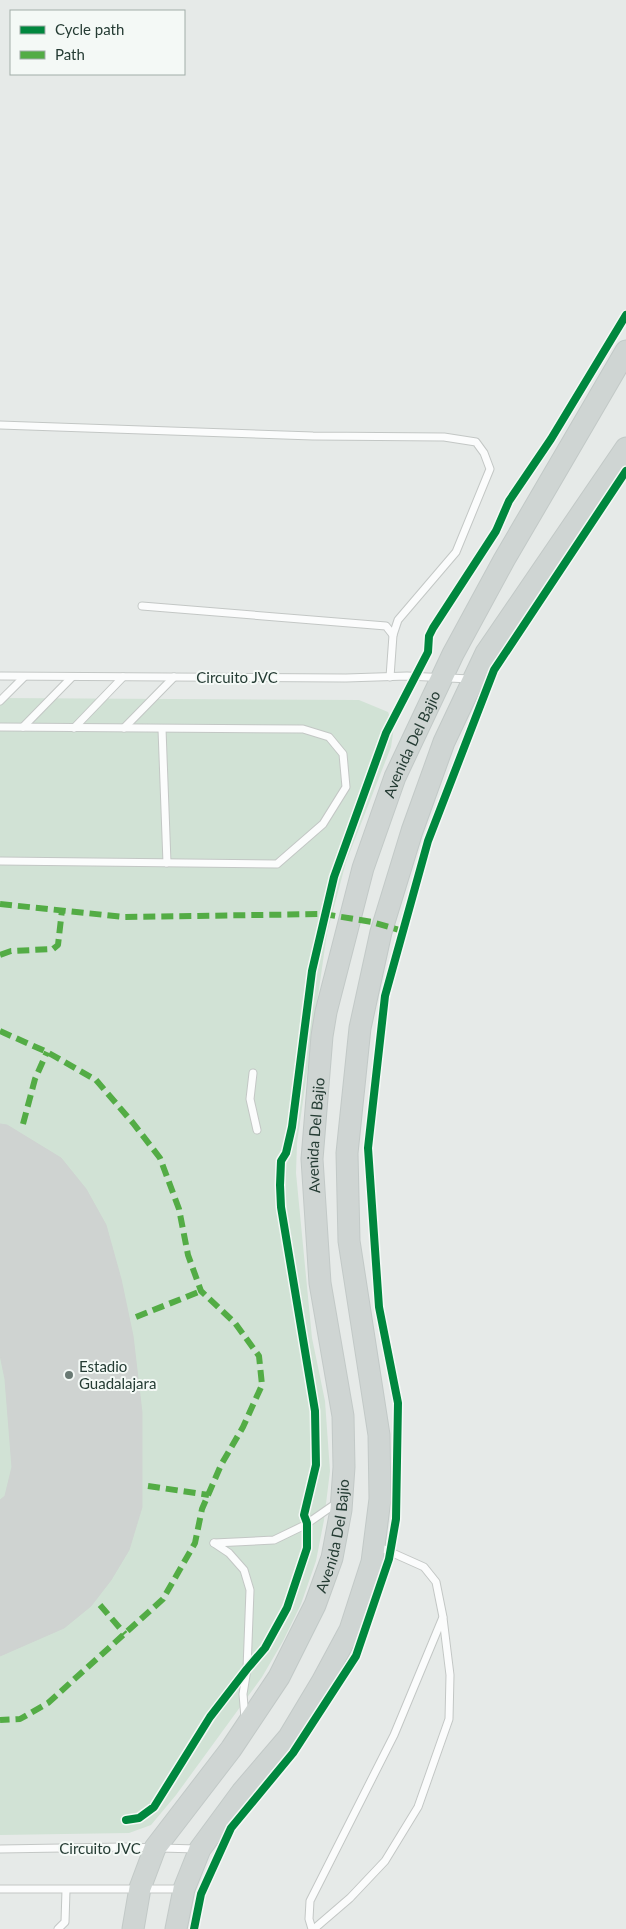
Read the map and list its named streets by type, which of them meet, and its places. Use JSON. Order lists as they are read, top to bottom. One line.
{"streets":{"main road":["Avenida Del Bajio"],"lane":["Circuito JVC"]},"crossings":[["Circuito JVC","Avenida Del Bajio"]],"places":["Estadio Guadalajara"],"legend":["Cycle path","Path"]}
